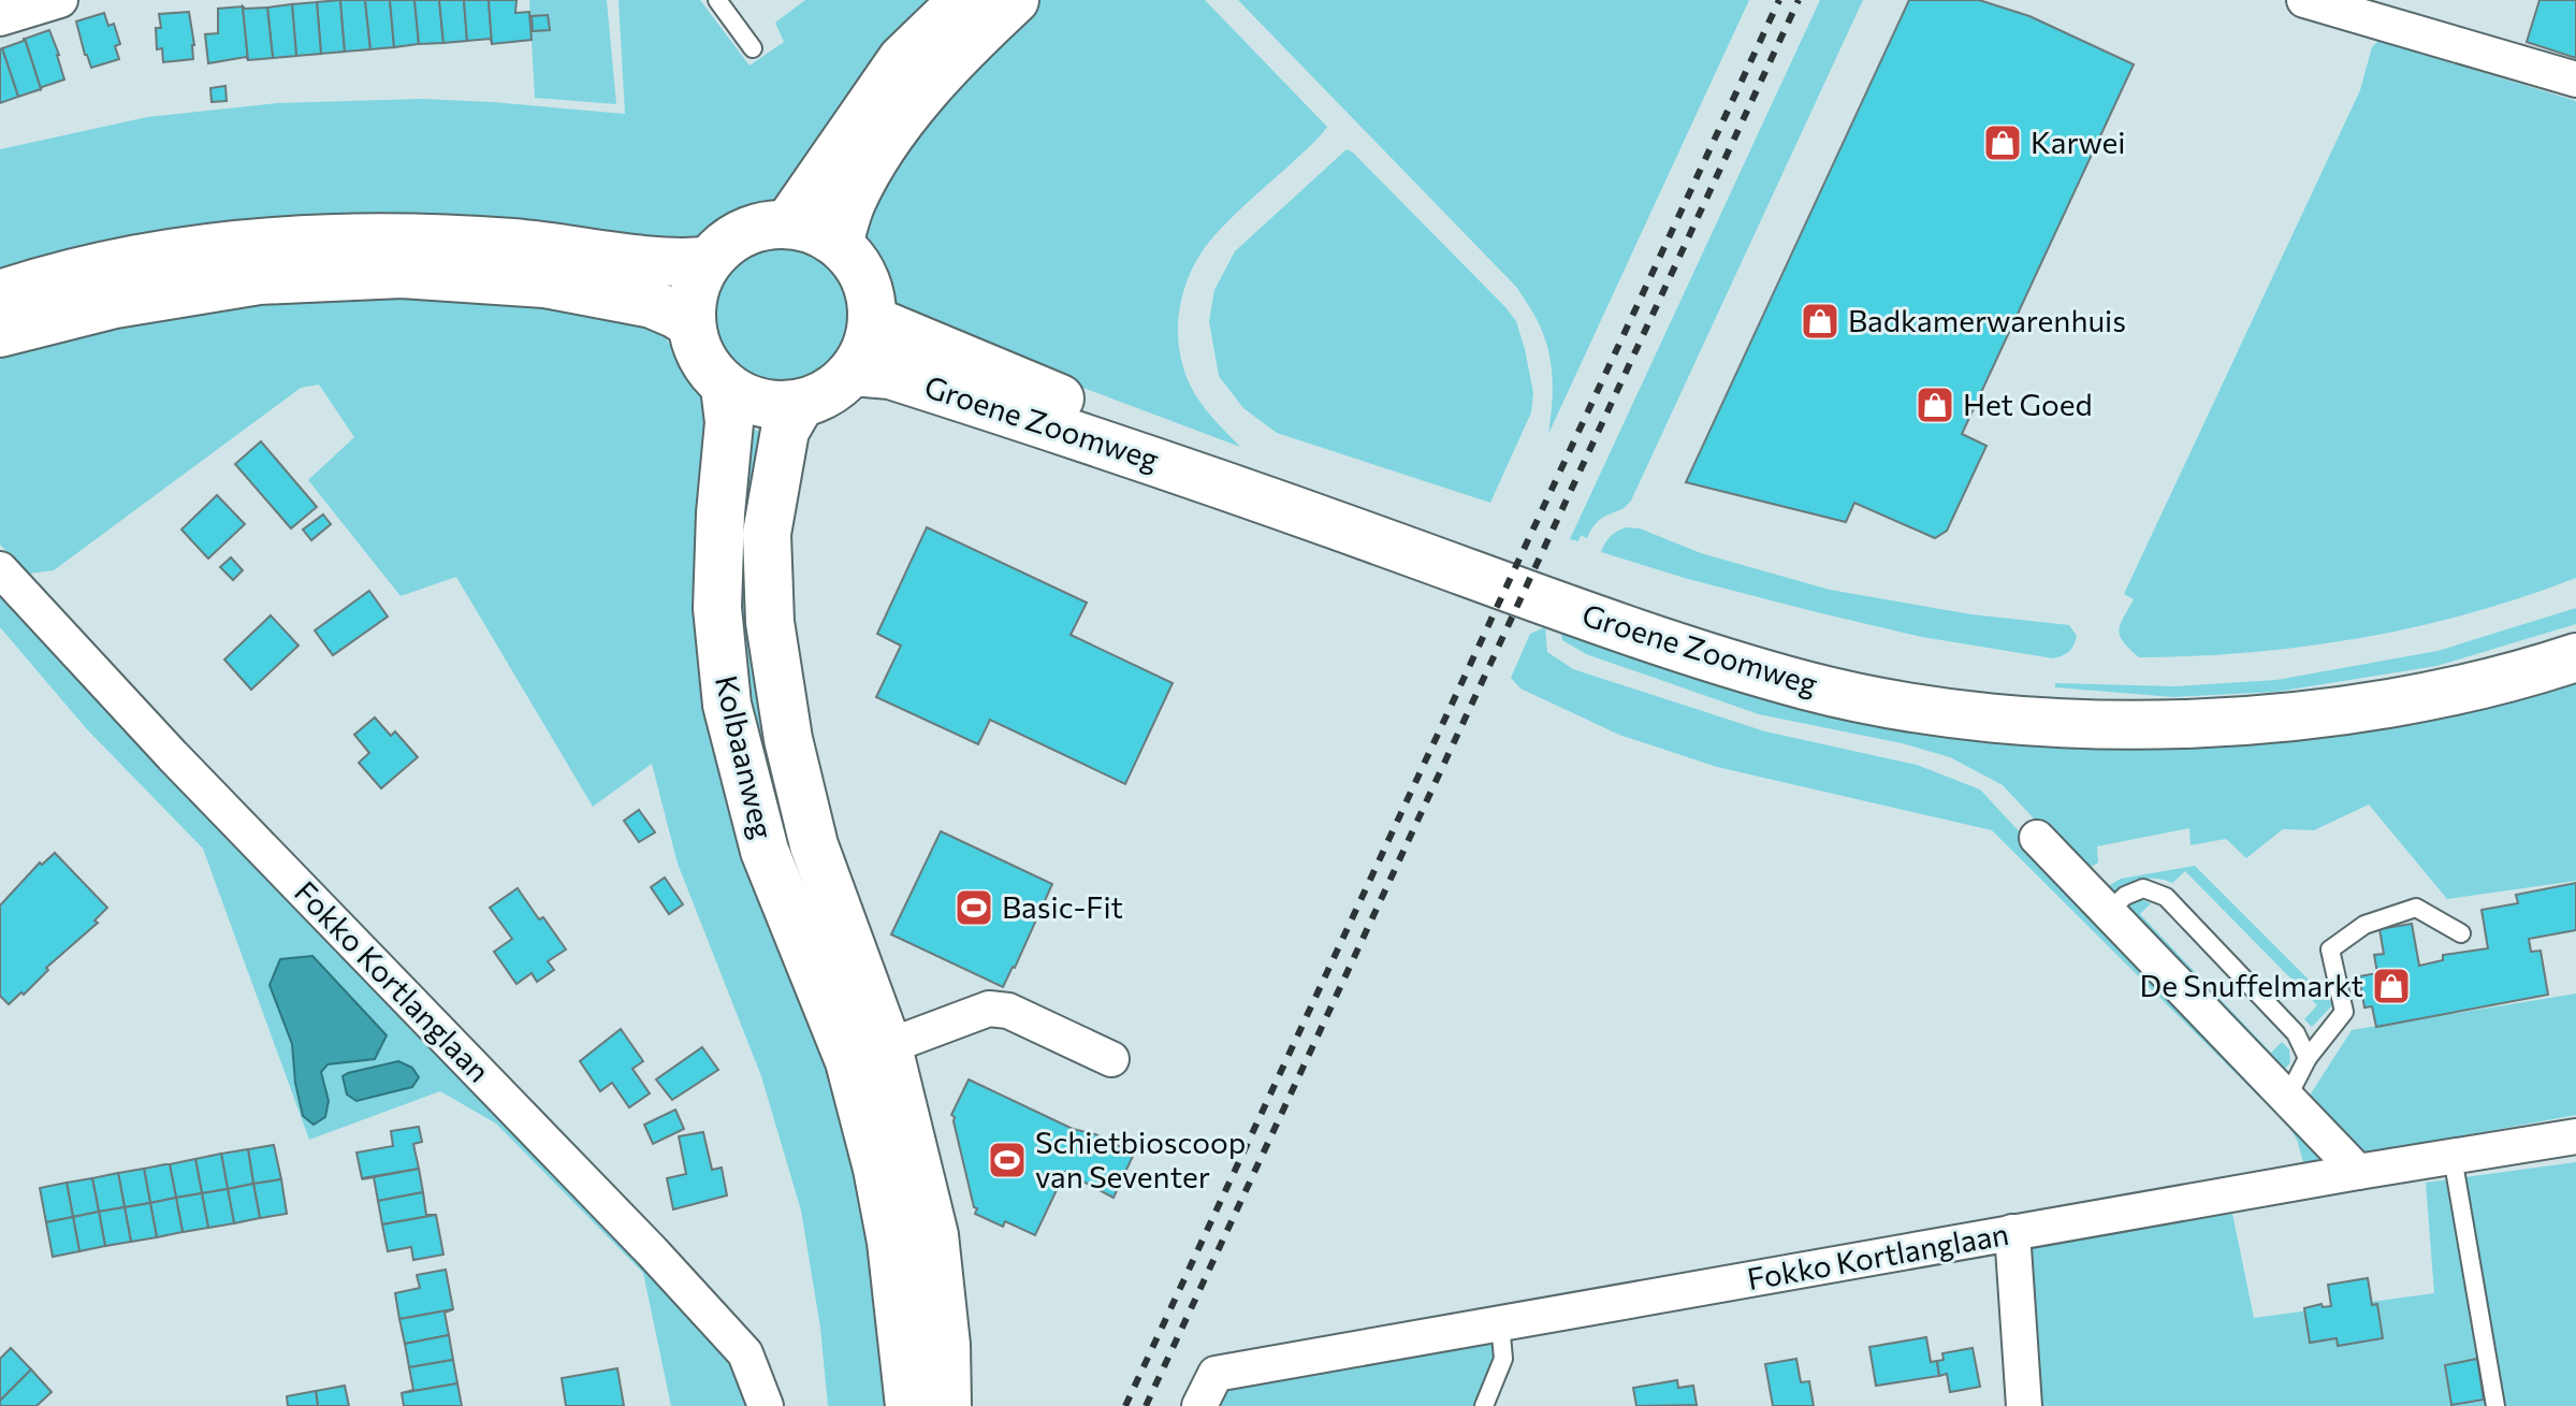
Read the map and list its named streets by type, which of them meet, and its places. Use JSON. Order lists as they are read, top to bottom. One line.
{"streets":{"main road":["Groene Zoomweg","Kolbaanweg"],"street":["Fokko Kortlanglaan"]},"crossings":[["Groene Zoomweg","Kolbaanweg"]],"places":{"shop":["Karwei","Badkamerwarenhuis","Het Goed","De Snuffelmarkt"],"sports":["Basic-Fit","Schietbioscoop van Seventer"]}}
